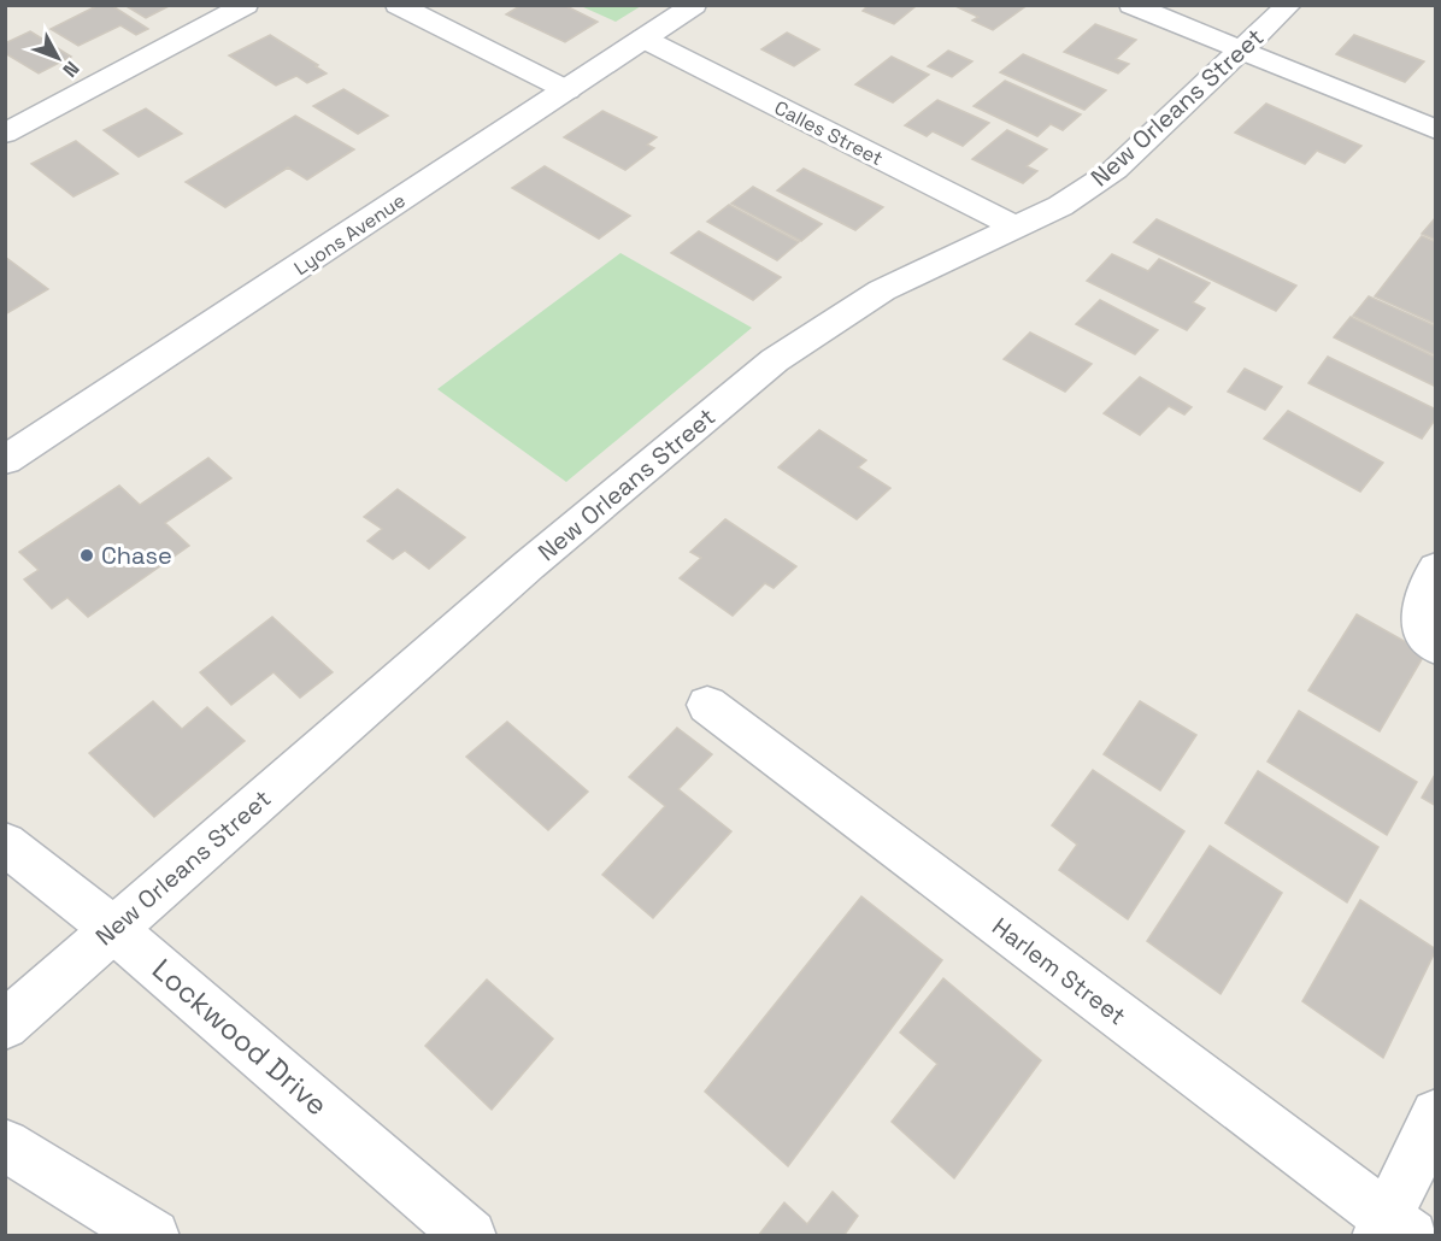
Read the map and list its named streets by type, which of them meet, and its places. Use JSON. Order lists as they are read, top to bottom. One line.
{"streets":{"street":["New Orleans Street","Calles Street","Lyons Avenue","Harlem Street","Lockwood Drive"]},"crossings":[["New Orleans Street","Calles Street"],["New Orleans Street","Lockwood Drive"],["Calles Street","Lyons Avenue"]],"places":["Chase"],"north":"bottom right"}
